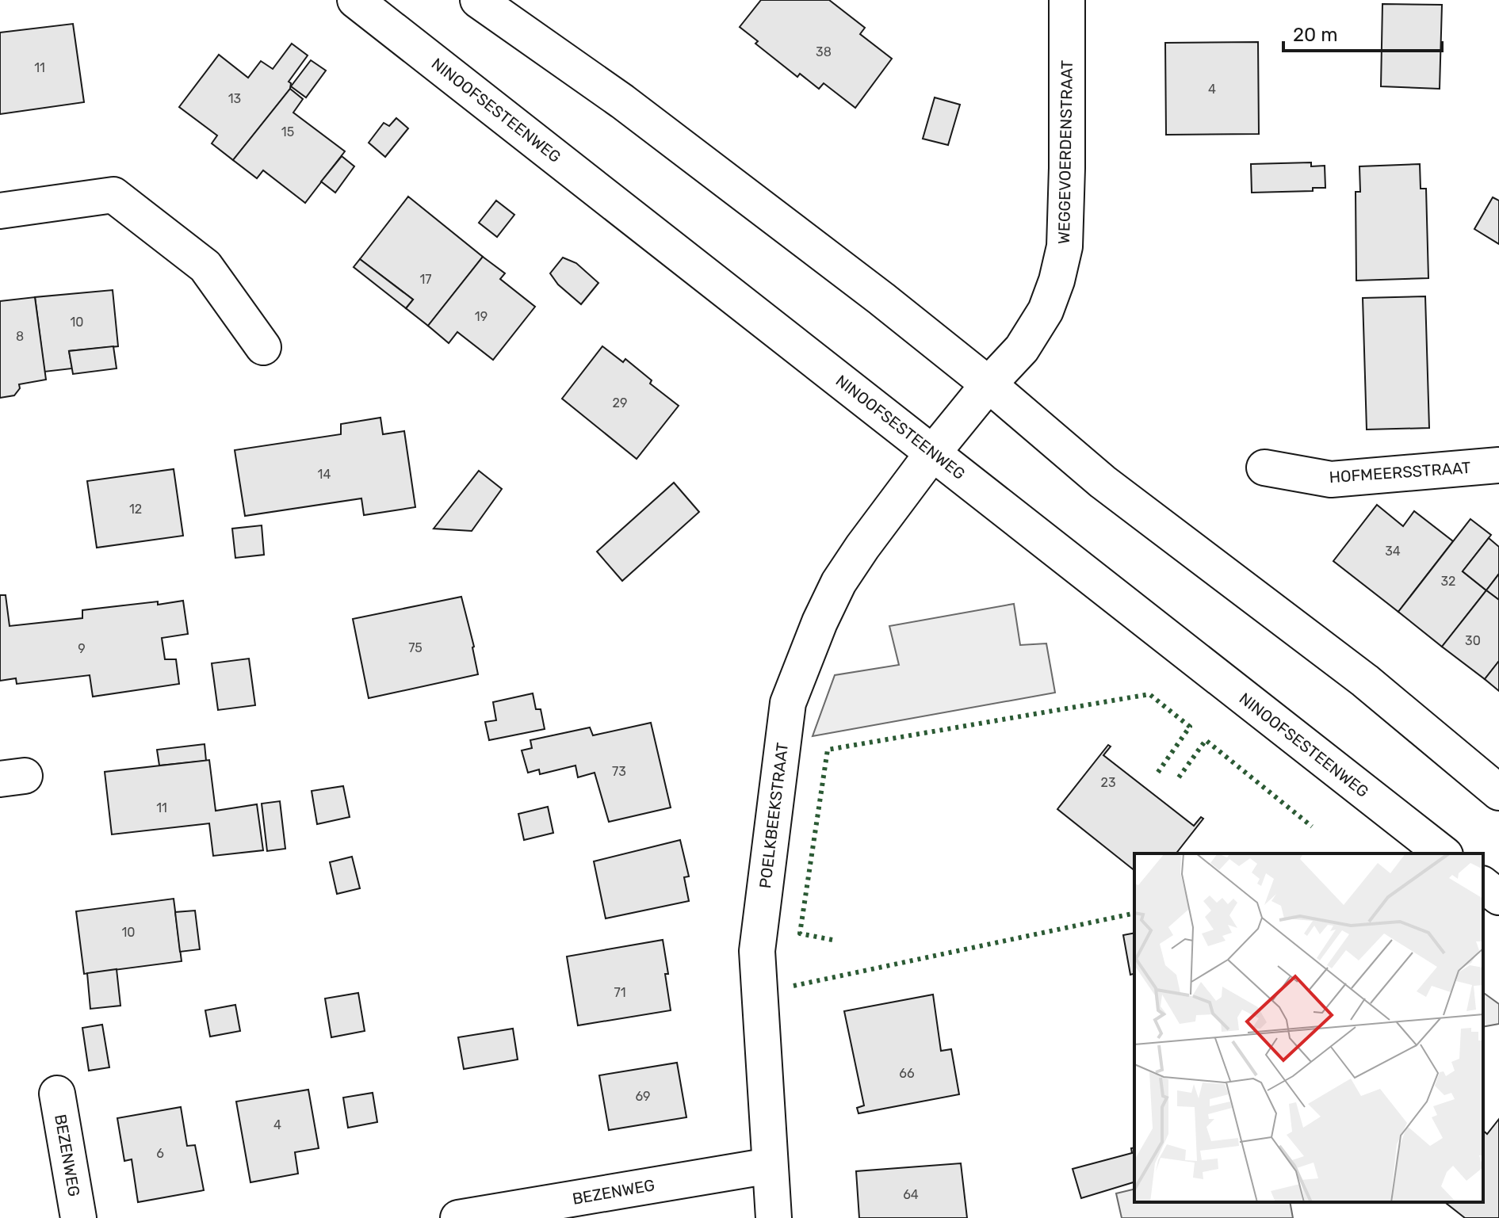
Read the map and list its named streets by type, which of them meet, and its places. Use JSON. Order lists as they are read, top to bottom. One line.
{"streets":{"main road":["NINOOFSESTEENWEG","WEGGEVOERDENSTRAAT","HOFMEERSSTRAAT","POELKBEEKSTRAAT","BEZENWEG"]},"crossings":[["NINOOFSESTEENWEG","WEGGEVOERDENSTRAAT"],["NINOOFSESTEENWEG","POELKBEEKSTRAAT"],["WEGGEVOERDENSTRAAT","POELKBEEKSTRAAT"],["POELKBEEKSTRAAT","BEZENWEG"]],"house_numbers":["38","11","4","13","15","17","19","10","8","29","14","12","34","32","30","75","9","73","23","11","10","71","66","69","4","6","64"],"scale_bar":"20 m"}
